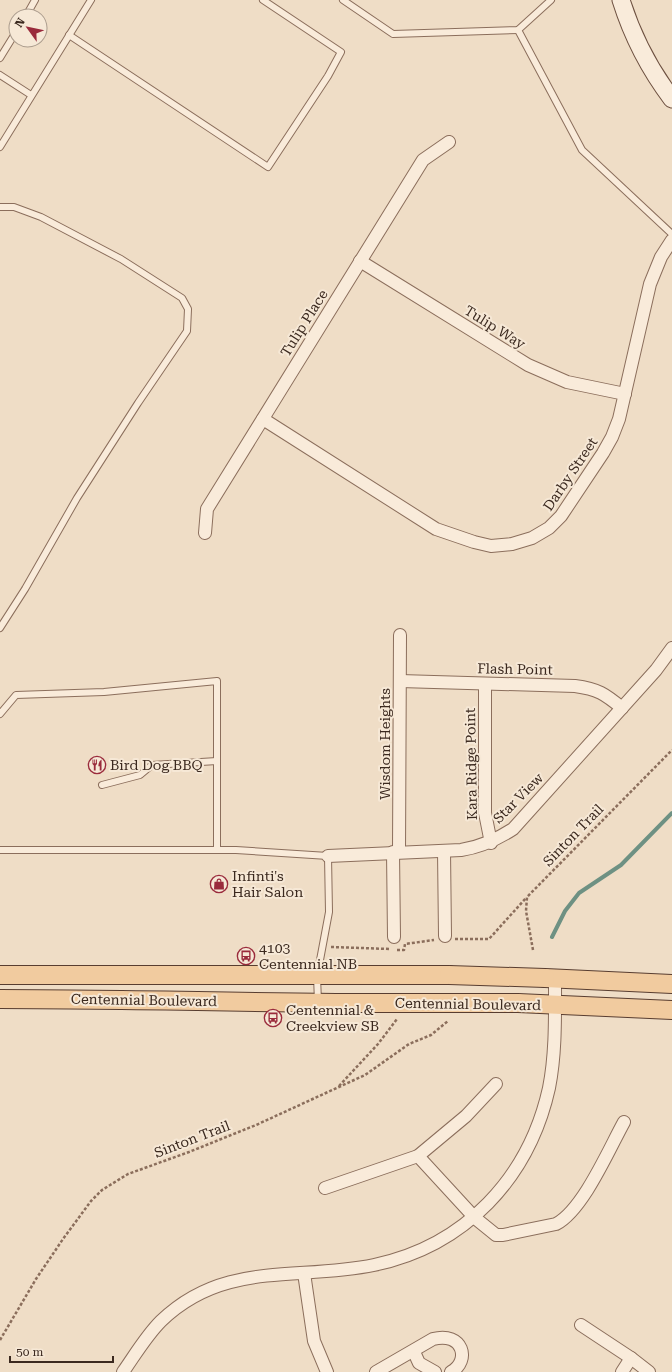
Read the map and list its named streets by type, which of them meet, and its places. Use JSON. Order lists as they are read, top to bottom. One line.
{"streets":{"main road":["Centennial Boulevard"],"street":["Tulip Place","Tulip Way","Darby Street","Flash Point","Wisdom Heights","Kara Ridge Point","Star View"],"path":["Sinton Trail"]},"crossings":[["Tulip Place","Tulip Way"],["Tulip Place","Darby Street"],["Tulip Way","Darby Street"],["Flash Point","Wisdom Heights"],["Flash Point","Kara Ridge Point"],["Flash Point","Star View"],["Wisdom Heights","Star View"],["Kara Ridge Point","Star View"]],"places":{"restaurant":["Bird Dog BBQ"],"shop":["Infinti's Hair Salon"],"bus stop":["4103 Centennial NB","Centennial & Creekview SB"]},"scale_bar":"50 m","north":"top left"}
